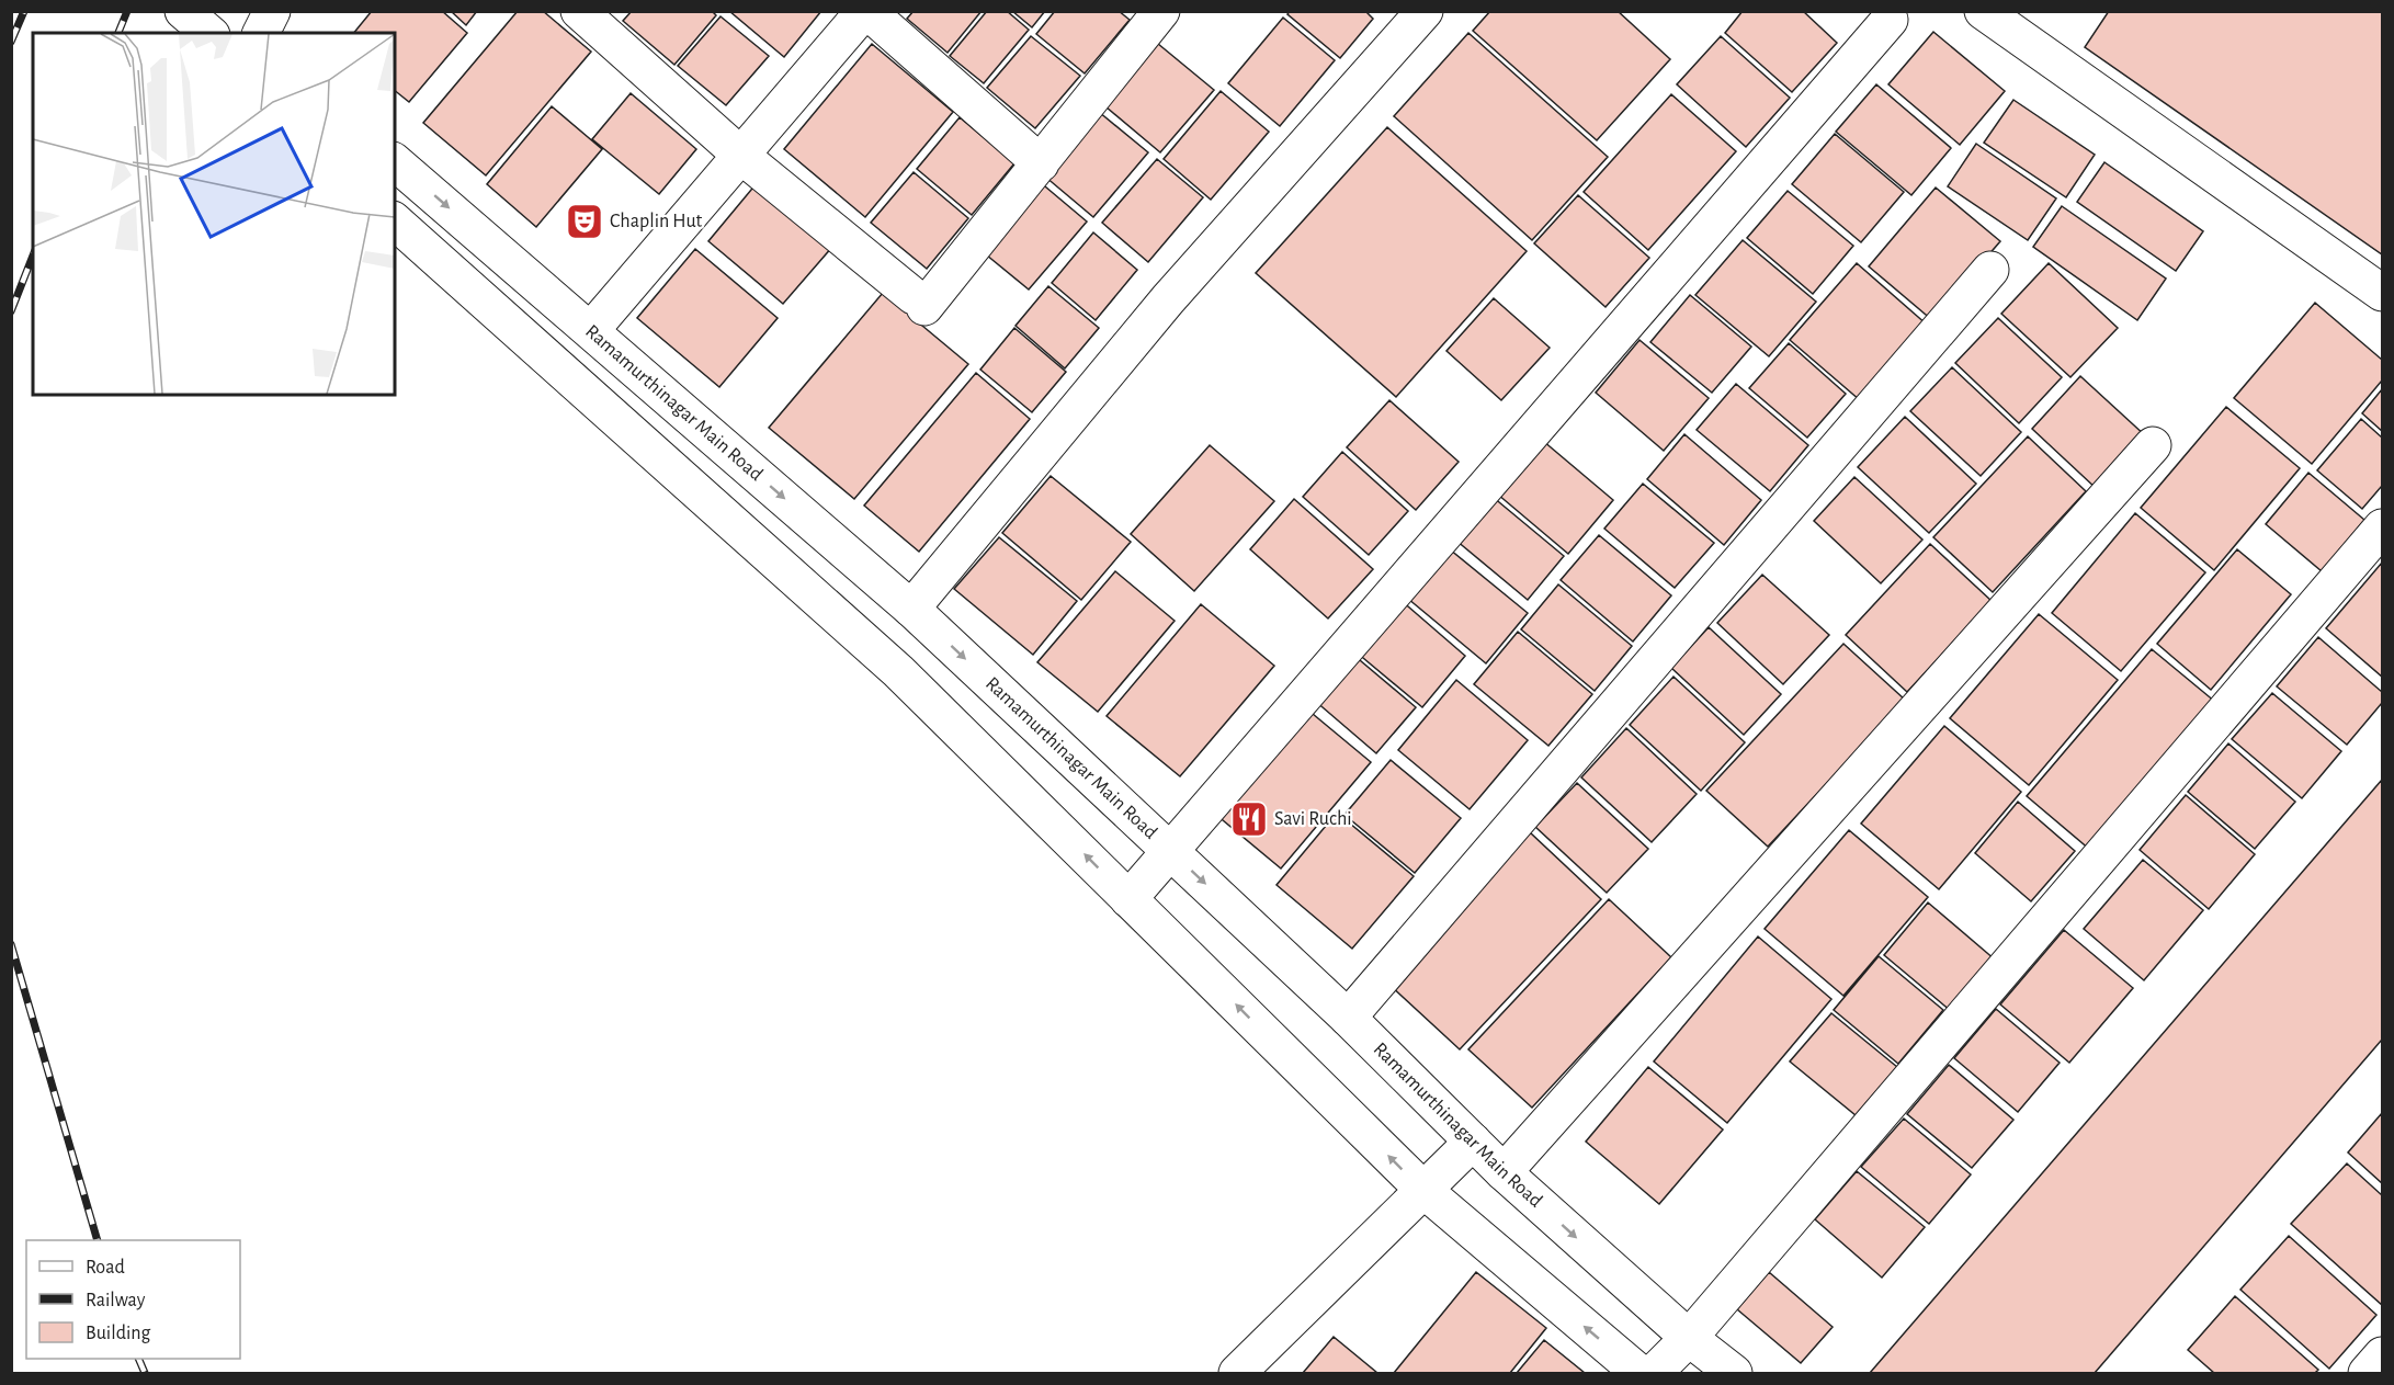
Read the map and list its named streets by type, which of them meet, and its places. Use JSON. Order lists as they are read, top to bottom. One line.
{"streets":{"street":["Ramamurthinagar Main Road"]},"places":{"theatre":["Chaplin Hut"],"restaurant":["Savi Ruchi"]},"legend":["Road","Railway","Building"]}
